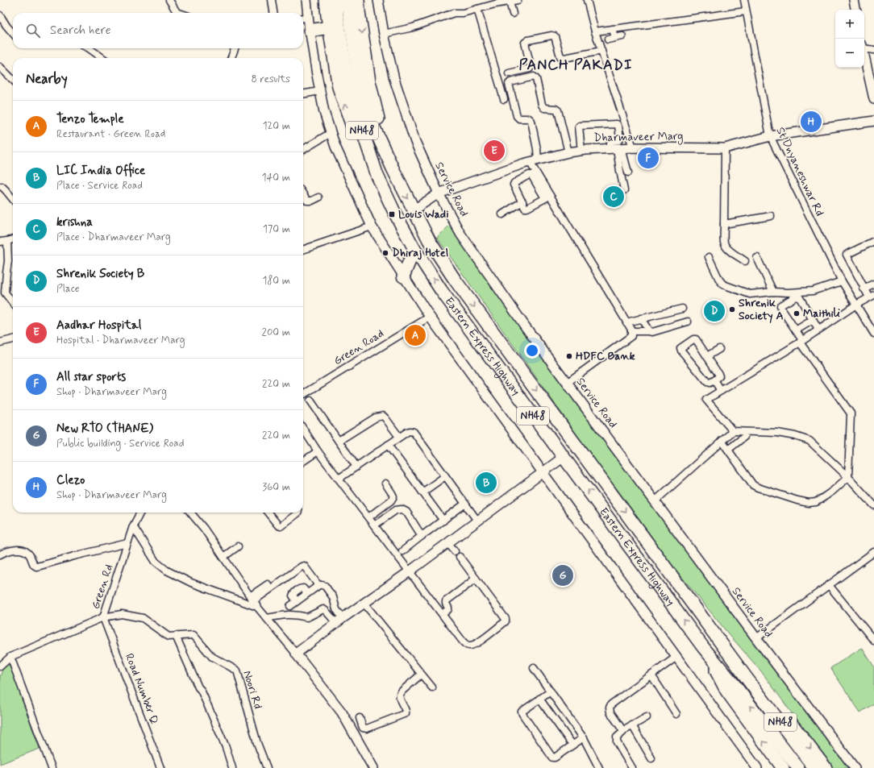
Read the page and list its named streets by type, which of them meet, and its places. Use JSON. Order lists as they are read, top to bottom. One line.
{"streets":{"highway":["NH48","Eastern Express Highway"],"street":["Dharmaveer Marg","St Dnyaneshwar Rd","Service Road","Green Road","Green Rd","Road Number Q","Noori Rd"]},"crossings":[["NH48","Eastern Express Highway"],["Dharmaveer Marg","St Dnyaneshwar Rd"],["Dharmaveer Marg","Service Road"],["Dharmaveer Marg","Eastern Express Highway"],["Green Rd","Road Number Q"],["Green Rd","Noori Rd"],["Road Number Q","Noori Rd"]],"districts":["PANCH PAKADI"],"places":{"transit":["Louis Wadi"],"other":["Dhiraj Hotel","Shrenik Society A","Maithili","HDFC Bank"]},"page":{"map_buttons":["+","−"],"search":"Search here","heading":["Nearby","8 results"],"list":[{"mark":"A","name":"Tenzo Temple","note":"Restaurant · Green Road","value":"120 m"},{"mark":"B","name":"LIC India Office","note":"Place · Service Road","value":"140 m"},{"mark":"C","name":"krishna","note":"Place · Dharmaveer Marg","value":"170 m"},{"mark":"D","name":"Shrenik Society B","note":"Place","value":"180 m"},{"mark":"E","name":"Aadhar Hospital","note":"Hospital · Dharmaveer Marg","value":"200 m"},{"mark":"F","name":"All star sports","note":"Shop · Dharmaveer Marg","value":"220 m"},{"mark":"G","name":"New RTO (THANE)","note":"Public building · Service Road","value":"220 m"},{"mark":"H","name":"Clezo","note":"Shop · Dharmaveer Marg","value":"360 m"}],"pins":["H","E","F","C","D","A","B","G"]}}
